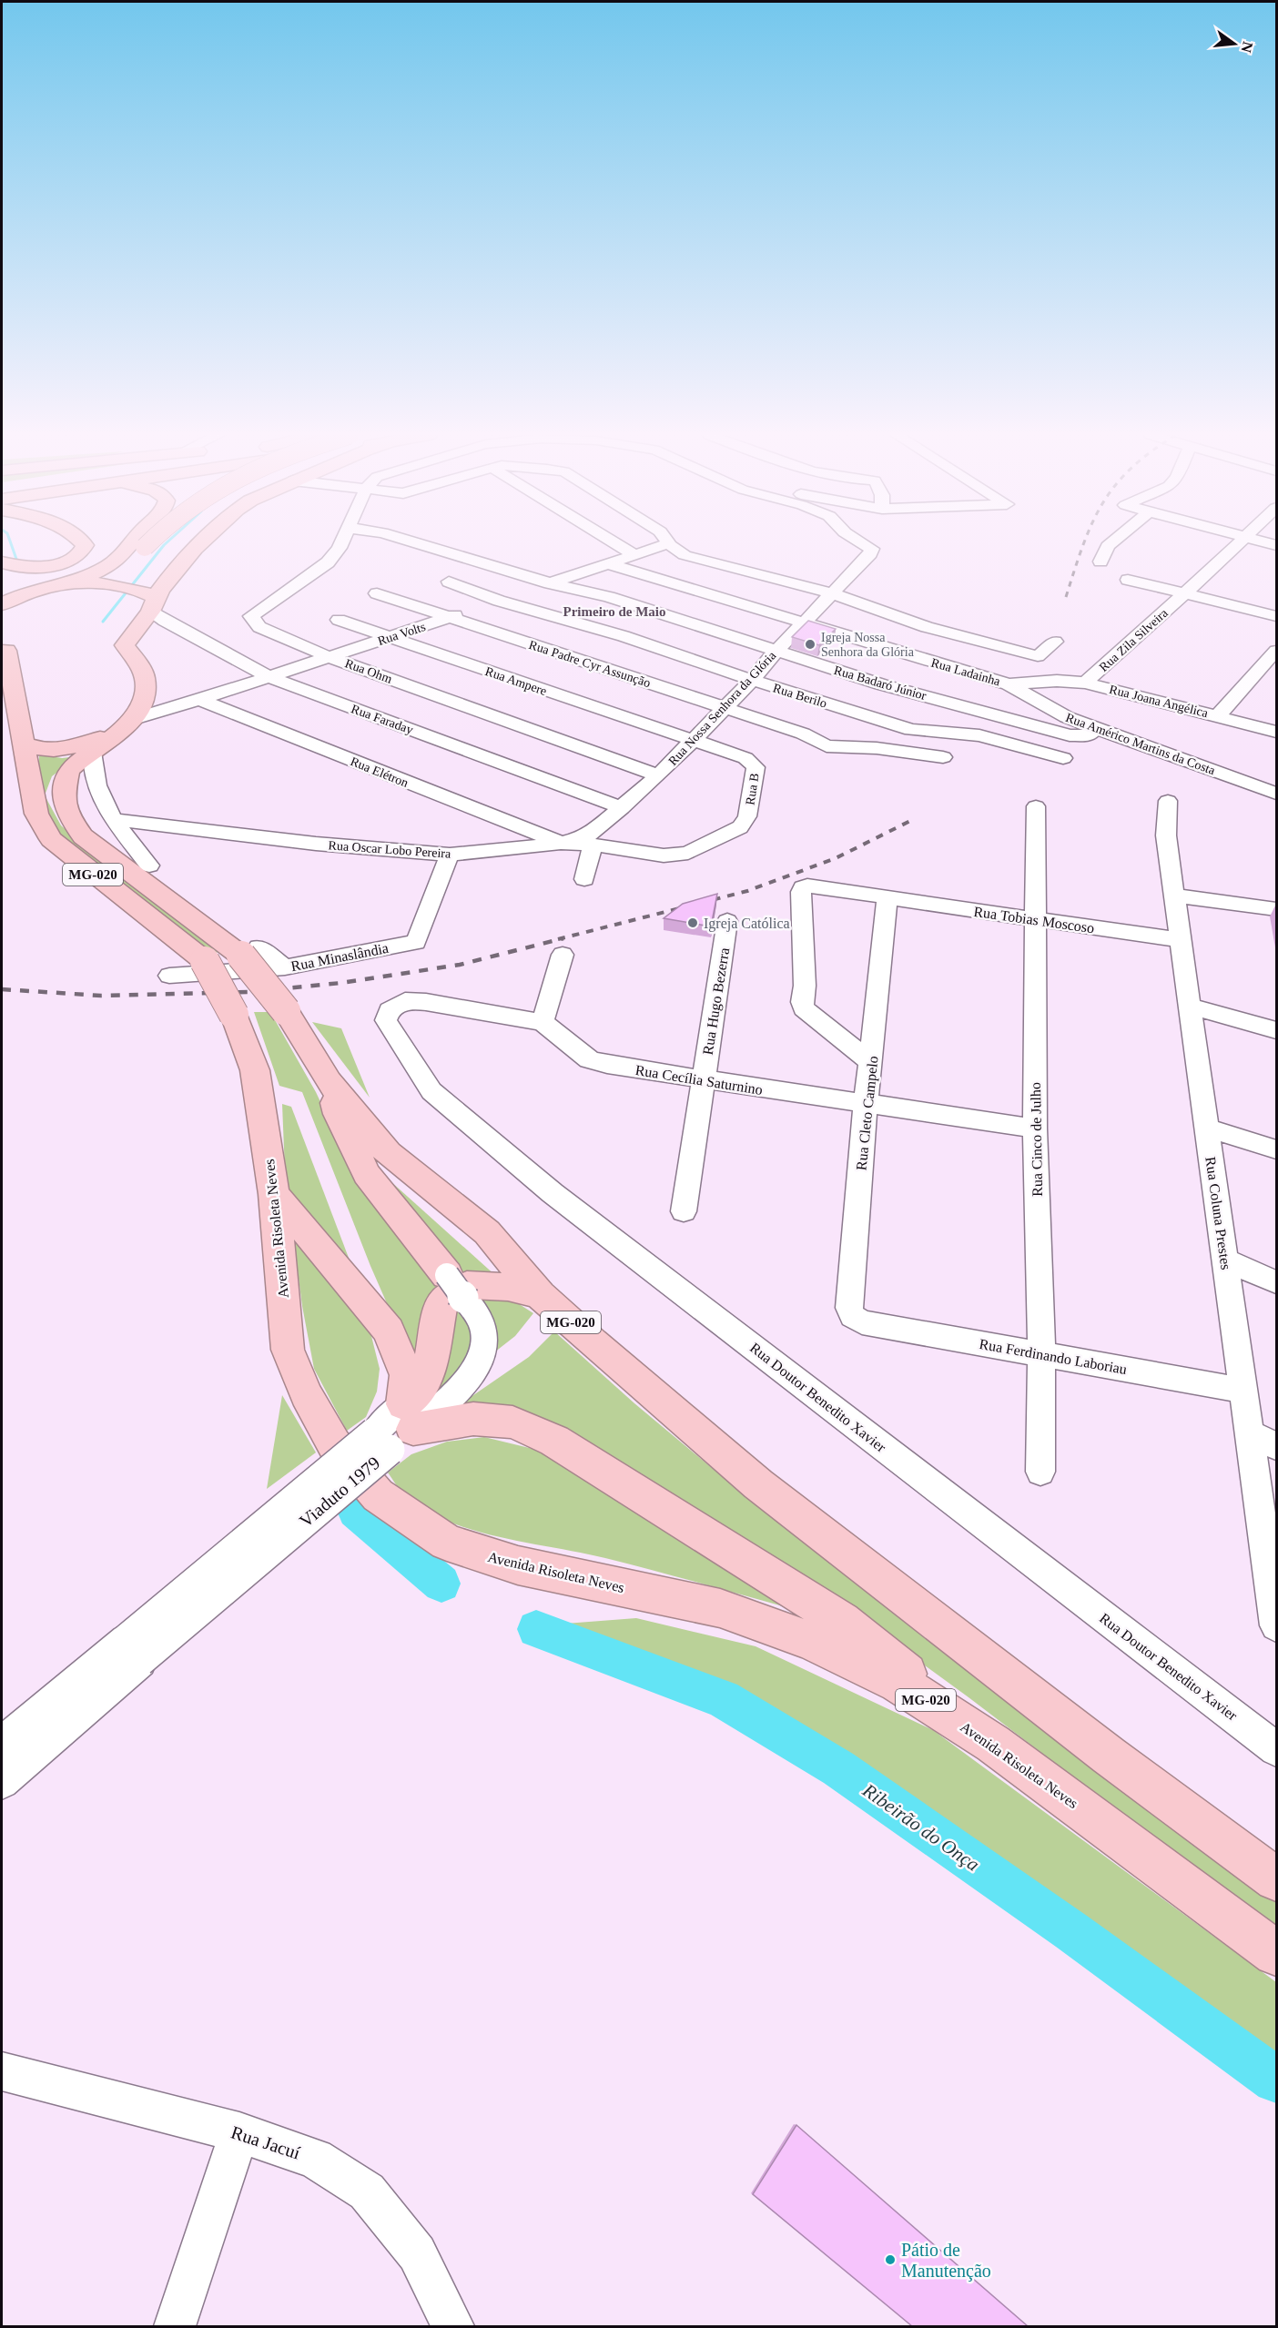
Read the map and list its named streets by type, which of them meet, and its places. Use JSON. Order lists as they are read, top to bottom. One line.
{"streets":{"highway":["MG-020","Avenida Risoleta Neves"],"street":["Rua Volts","Rua Zila Silveira","Rua Padre Cyr Assunção","Rua Ohm","Rua Ladainha","Rua Ampere","Rua Badaró Júnior","Rua Berilo","Rua Joana Angélica","Rua Nossa Senhora da Glória","Rua Faraday","Rua Américo Martins da Costa","Rua Elétron","Rua B","Rua Oscar Lobo Pereira","Rua Tobias Moscoso","Rua Minaslândia","Rua Hugo Bezerra","Rua Cecília Saturnino","Rua Cleto Campelo","Rua Cinco de Julho","Rua Coluna Prestes","Rua Ferdinando Laboriau","Rua Doutor Benedito Xavier","Viaduto 1979","Rua Jacuí"]},"crossings":[["Rua Volts","Rua Padre Cyr Assunção"],["Rua Volts","Rua Ohm"],["Rua Volts","Rua Ladainha"],["Rua Volts","Rua Ampere"],["Rua Volts","Rua Badaró Júnior"],["Rua Volts","Rua Berilo"],["Rua Volts","Rua Faraday"],["Rua Volts","Rua Elétron"],["Rua Zila Silveira","Rua Joana Angélica"],["Rua Padre Cyr Assunção","Rua Nossa Senhora da Glória"],["Rua Ohm","Rua Nossa Senhora da Glória"],["Rua Ladainha","Rua Nossa Senhora da Glória"],["Rua Ladainha","Rua Américo Martins da Costa"],["Rua Ampere","Rua Nossa Senhora da Glória"],["Rua Ampere","Rua B"],["Rua Badaró Júnior","Rua Nossa Senhora da Glória"],["Rua Badaró Júnior","Rua Américo Martins da Costa"],["Rua Berilo","Rua Nossa Senhora da Glória"],["Rua Joana Angélica","Rua Américo Martins da Costa"],["Rua Nossa Senhora da Glória","Rua Faraday"],["Rua Nossa Senhora da Glória","Rua Elétron"],["Rua Nossa Senhora da Glória","Rua B"],["Rua Nossa Senhora da Glória","Rua Oscar Lobo Pereira"],["Rua Elétron","Rua Oscar Lobo Pereira"],["Rua B","Rua Oscar Lobo Pereira"],["Rua Oscar Lobo Pereira","Rua Minaslândia"],["MG-020","Avenida Risoleta Neves"],["Rua Tobias Moscoso","Rua Cleto Campelo"],["Rua Tobias Moscoso","Rua Cinco de Julho"],["Rua Tobias Moscoso","Rua Coluna Prestes"],["Rua Hugo Bezerra","Rua Cecília Saturnino"],["Rua Cecília Saturnino","Rua Cleto Campelo"],["Rua Cecília Saturnino","Rua Cinco de Julho"],["Rua Cecília Saturnino","Rua Doutor Benedito Xavier"],["Rua Cleto Campelo","Rua Ferdinando Laboriau"],["Rua Cinco de Julho","Rua Ferdinando Laboriau"],["Rua Coluna Prestes","Rua Ferdinando Laboriau"]],"districts":["Primeiro de Maio"],"water":["Ribeirão do Onça"],"places":["Igreja Nossa Senhora da Glória","Igreja Católica","Pátio de Manutenção"],"north":"right"}
